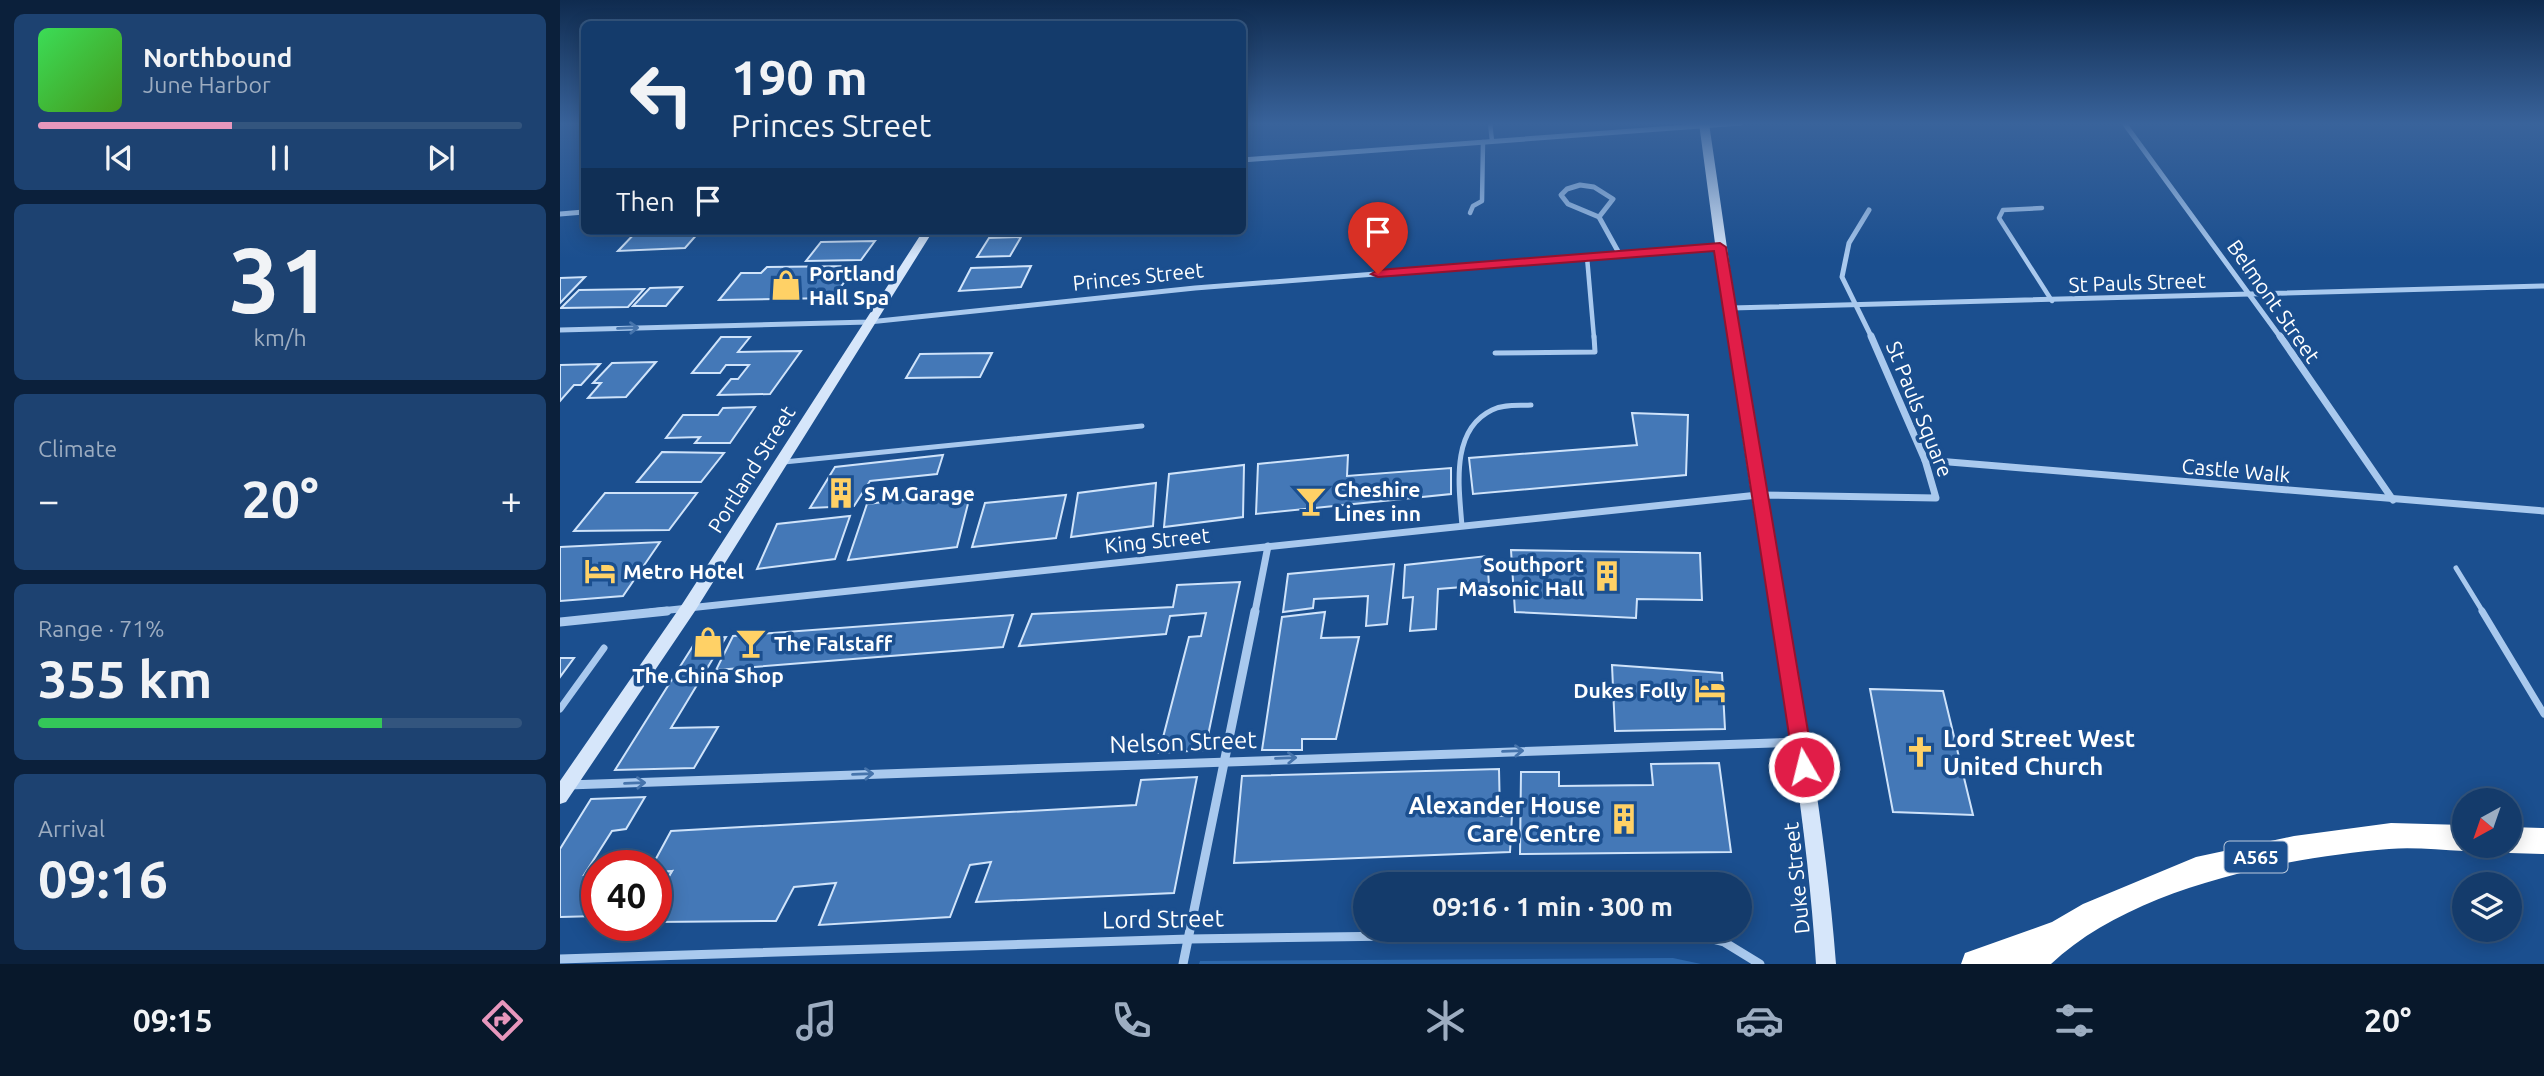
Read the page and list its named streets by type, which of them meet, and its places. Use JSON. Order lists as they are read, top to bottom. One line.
{"streets":{"highway":["A565"],"street":["Princes Street","St Pauls Street","Belmont Street","St Pauls Square","Portland Street","Castle Walk","King Street","Nelson Street","Duke Street","Lord Street"]},"crossings":[["Princes Street","Portland Street"],["Princes Street","Duke Street"],["St Pauls Street","Belmont Street"],["St Pauls Street","St Pauls Square"],["St Pauls Street","Duke Street"],["Belmont Street","Castle Walk"],["St Pauls Square","Castle Walk"],["St Pauls Square","King Street"],["St Pauls Square","Duke Street"],["Portland Street","King Street"],["Portland Street","Nelson Street"],["King Street","Duke Street"],["Nelson Street","Duke Street"]],"one_way":["Nelson Street"],"places":{"shop":["Portland Hall Spa","The China Shop"],"building":["S M Garage","Southport Masonic Hall","Alexander House Care Centre"],"bar":["Cheshire Lines inn","The Falstaff"],"hotel":["Metro Hotel","Dukes Folly"],"church":["Lord Street West United Church"]},"north":"bottom left","page":{"turn":["190 m","Princes Street"],"song":["Northbound","June Harbor"],"then":"Then","tile":[["31","km/h"],"Climate",["Range · 71%","355 km"],["Arrival","09:16"]],"heat":["−","20°","+"],"limit":"40","trip":"09:16 · 1 min · 300 m","tabs":["09:15","20°"]}}
